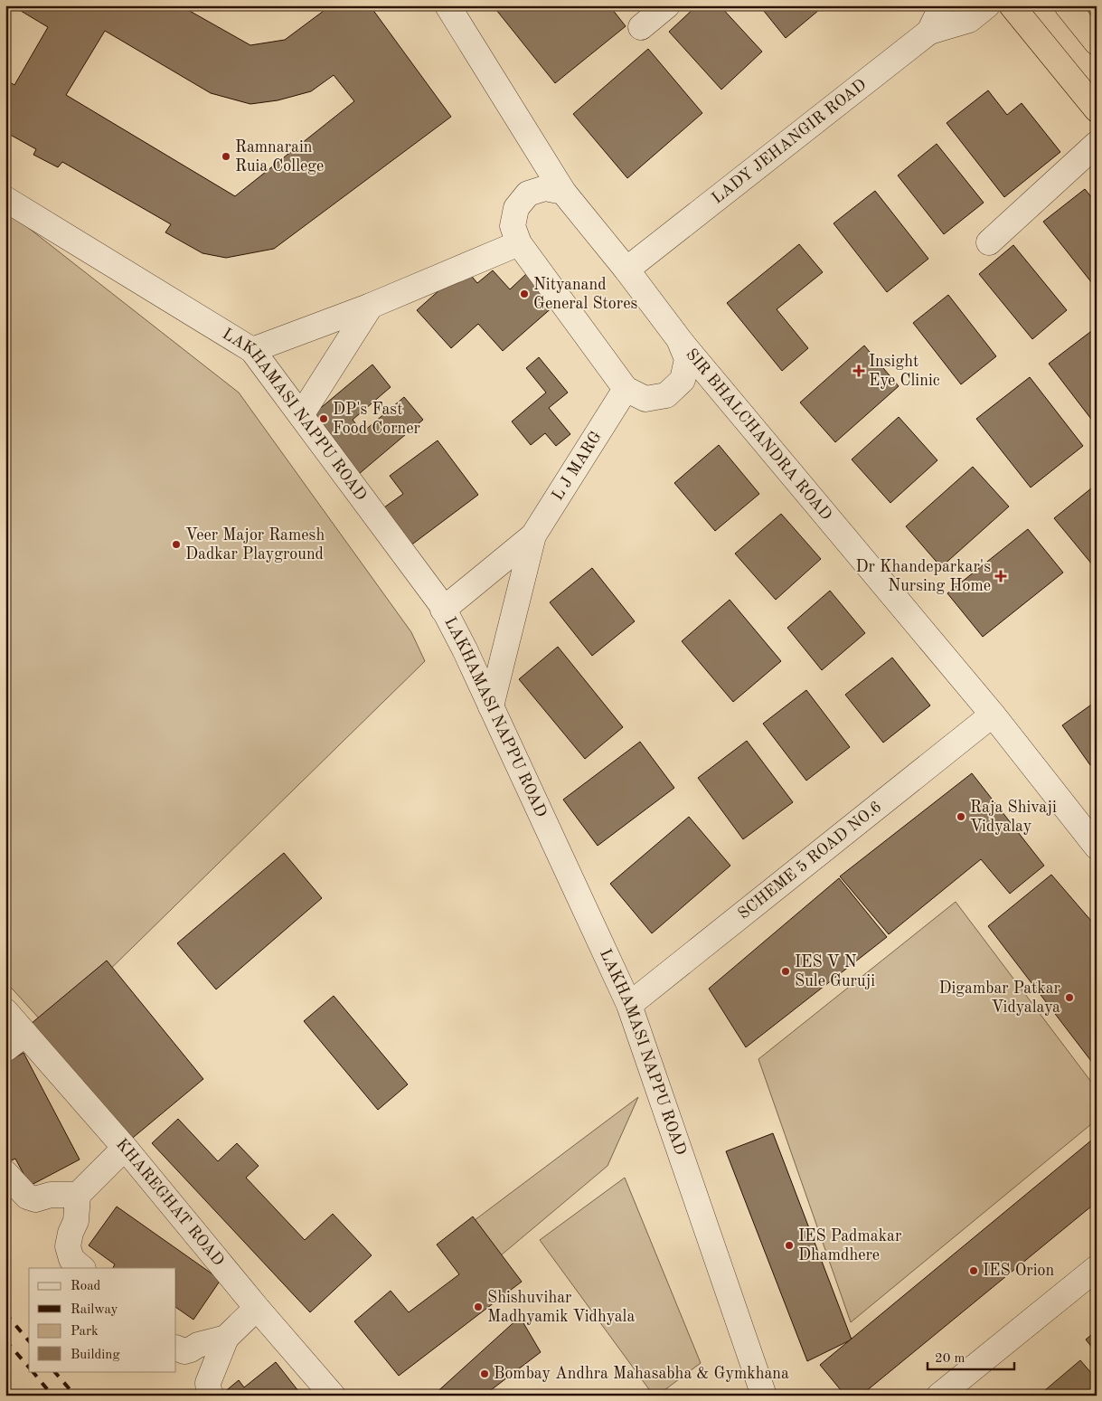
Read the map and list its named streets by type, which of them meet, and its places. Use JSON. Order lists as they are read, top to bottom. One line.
{"streets":{"street":["LADY JEHANGIR ROAD","LAKHAMASI NAPPU ROAD","SIR BHALCHANDRA ROAD","L J MARG","SCHEME 5 ROAD NO.6","KHAREGHAT ROAD"]},"crossings":[["LADY JEHANGIR ROAD","SIR BHALCHANDRA ROAD"],["LAKHAMASI NAPPU ROAD","L J MARG"],["LAKHAMASI NAPPU ROAD","SCHEME 5 ROAD NO.6"],["SIR BHALCHANDRA ROAD","SCHEME 5 ROAD NO.6"]],"places":{"other":["Ramnarain Ruia College","Nityanand General Stores","DP's Fast Food Corner","Veer Major Ramesh Dadkar Playground","Raja Shivaji Vidyalay","IES V N Sule Guruji","Digambar Patkar Vidyalaya","IES Padmakar Dhamdhere","IES Orion","Shishuvihar Madhyamik Vidhyala","Bombay Andhra Mahasabha & Gymkhana"],"health":["Insight Eye Clinic","Dr Khandeparkar's Nursing Home"]},"legend":["Road","Railway","Park","Building"],"scale_bar":"20 m"}
